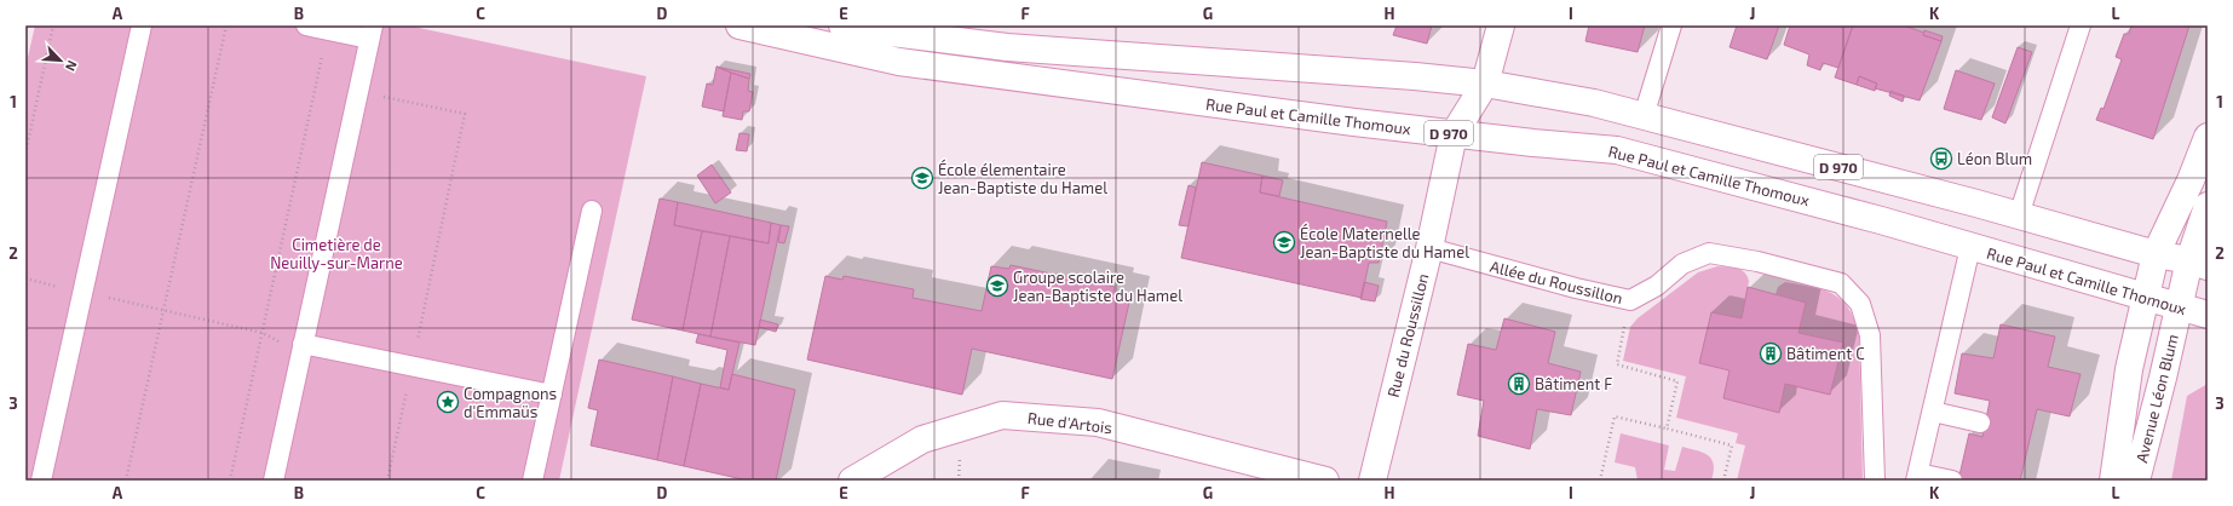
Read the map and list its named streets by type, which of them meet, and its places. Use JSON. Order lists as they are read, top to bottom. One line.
{"streets":{"main road":["Rue Paul et Camille Thomoux","D 970","Rue du Roussillon","Avenue Léon Blum","Rue d'Artois"],"lane":["Allée du Roussillon"]},"crossings":[["Rue Paul et Camille Thomoux","Rue du Roussillon"],["Rue Paul et Camille Thomoux","Avenue Léon Blum"],["D 970","Rue du Roussillon"],["D 970","Avenue Léon Blum"],["Allée du Roussillon","Rue du Roussillon"]],"parks":["Cimetière de Neuilly-sur-Marne"],"places":{"bus stop":["Léon Blum"],"school or university":["École élementaire Jean-Baptiste du Hamel","École Maternelle Jean-Baptiste du Hamel","Groupe scolaire Jean-Baptiste du Hamel"],"building":["Bâtiment C","Bâtiment F"],"place":["Compagnons d'Emmaüs"]},"north":"bottom right","grid":{"columns":["A","B","C","D","E","F","G","H","I","J","K","L"],"rows":["1","2","3"]}}
